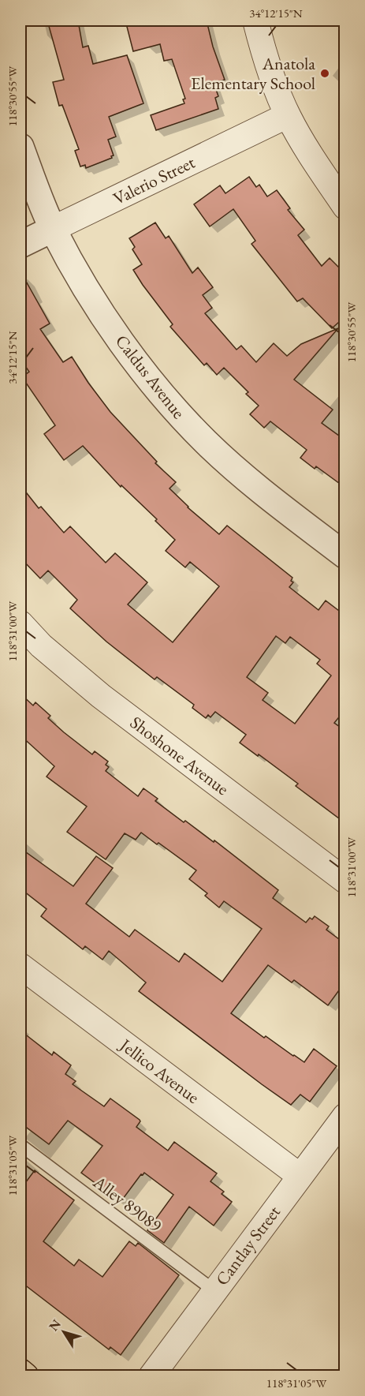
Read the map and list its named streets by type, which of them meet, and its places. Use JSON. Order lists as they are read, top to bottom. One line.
{"streets":{"street":["Valerio Street","Caldus Avenue","Shoshone Avenue","Jellico Avenue","Cantlay Street"],"lane":["Alley 89089"]},"crossings":[["Valerio Street","Caldus Avenue"],["Jellico Avenue","Cantlay Street"],["Alley 89089","Cantlay Street"]],"places":["Anatola Elementary School"],"north":"top left","coordinates":["34°12'15\"N","118°30'55\"W","118°31'00\"W","118°31'05\"W"]}
